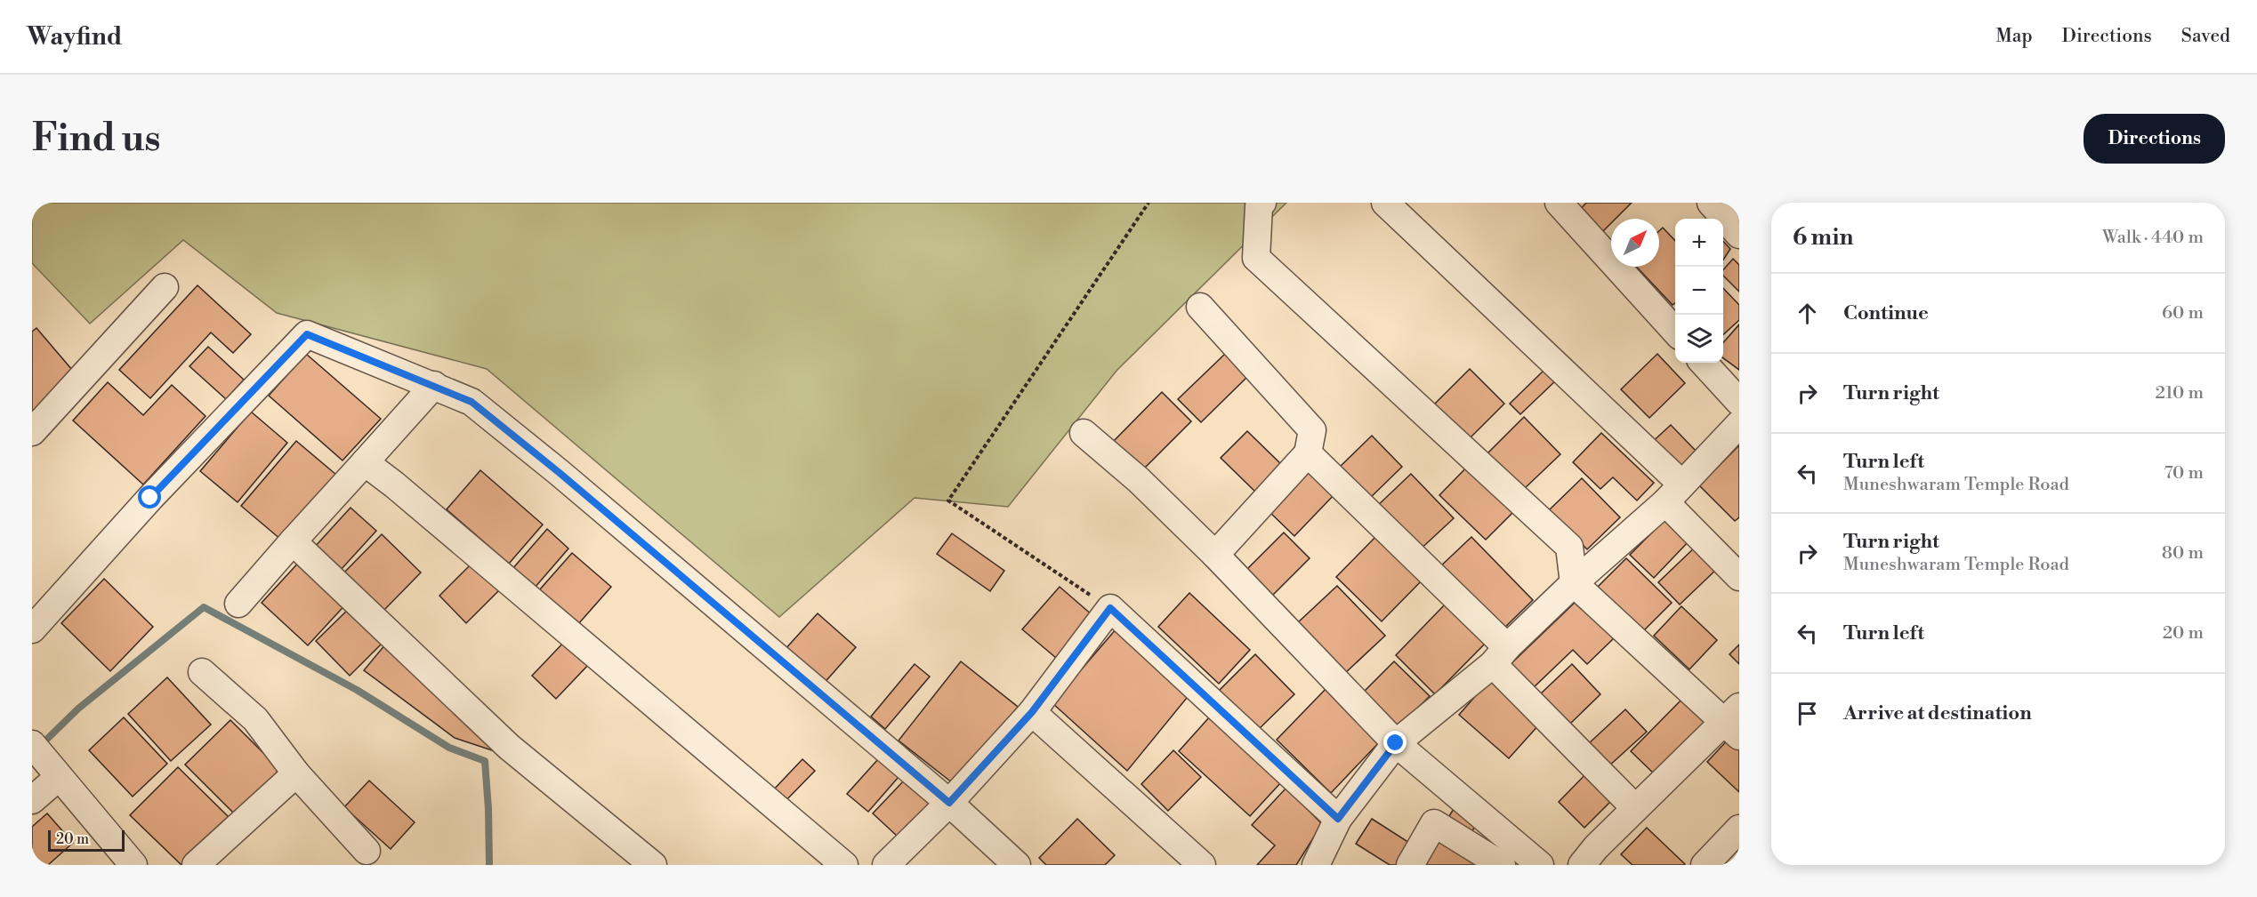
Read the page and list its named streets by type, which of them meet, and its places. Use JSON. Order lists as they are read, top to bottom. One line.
{"scale_bar":"20 m","north":"top right","page":{"header":"Wayfind","nav":["Map","Directions","Saved"],"buttons":"Directions","title":"Find us","heading":["6 min","Walk · 440 m"],"map_buttons":["+","−"],"list":[["Continue","60 m"],["Turn right","210 m"],["Turn left","Muneshwaram Temple Road","70 m"],["Turn right","Muneshwaram Temple Road","80 m"],["Turn left","20 m"],"Arrive at destination"],"scale":"20 m"}}
